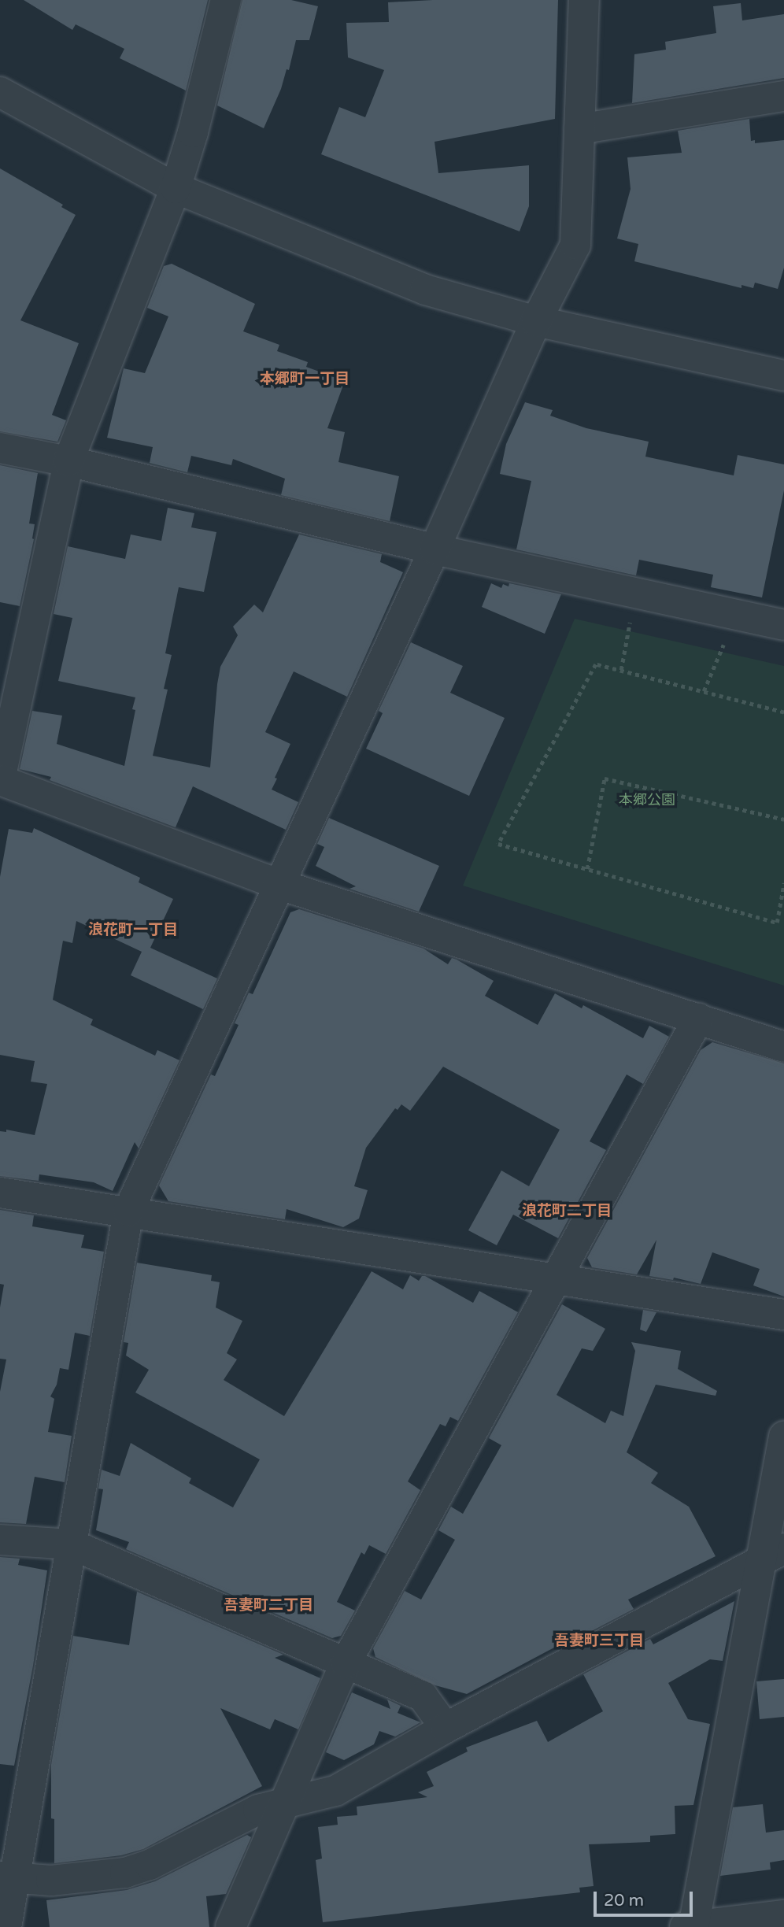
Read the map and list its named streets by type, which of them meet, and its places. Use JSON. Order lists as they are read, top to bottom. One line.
{"districts":["本郷町一丁目","浪花町一丁目","浪花町二丁目","吾妻町二丁目","吾妻町三丁目"],"parks":["本郷公園"],"scale_bar":"20 m"}
